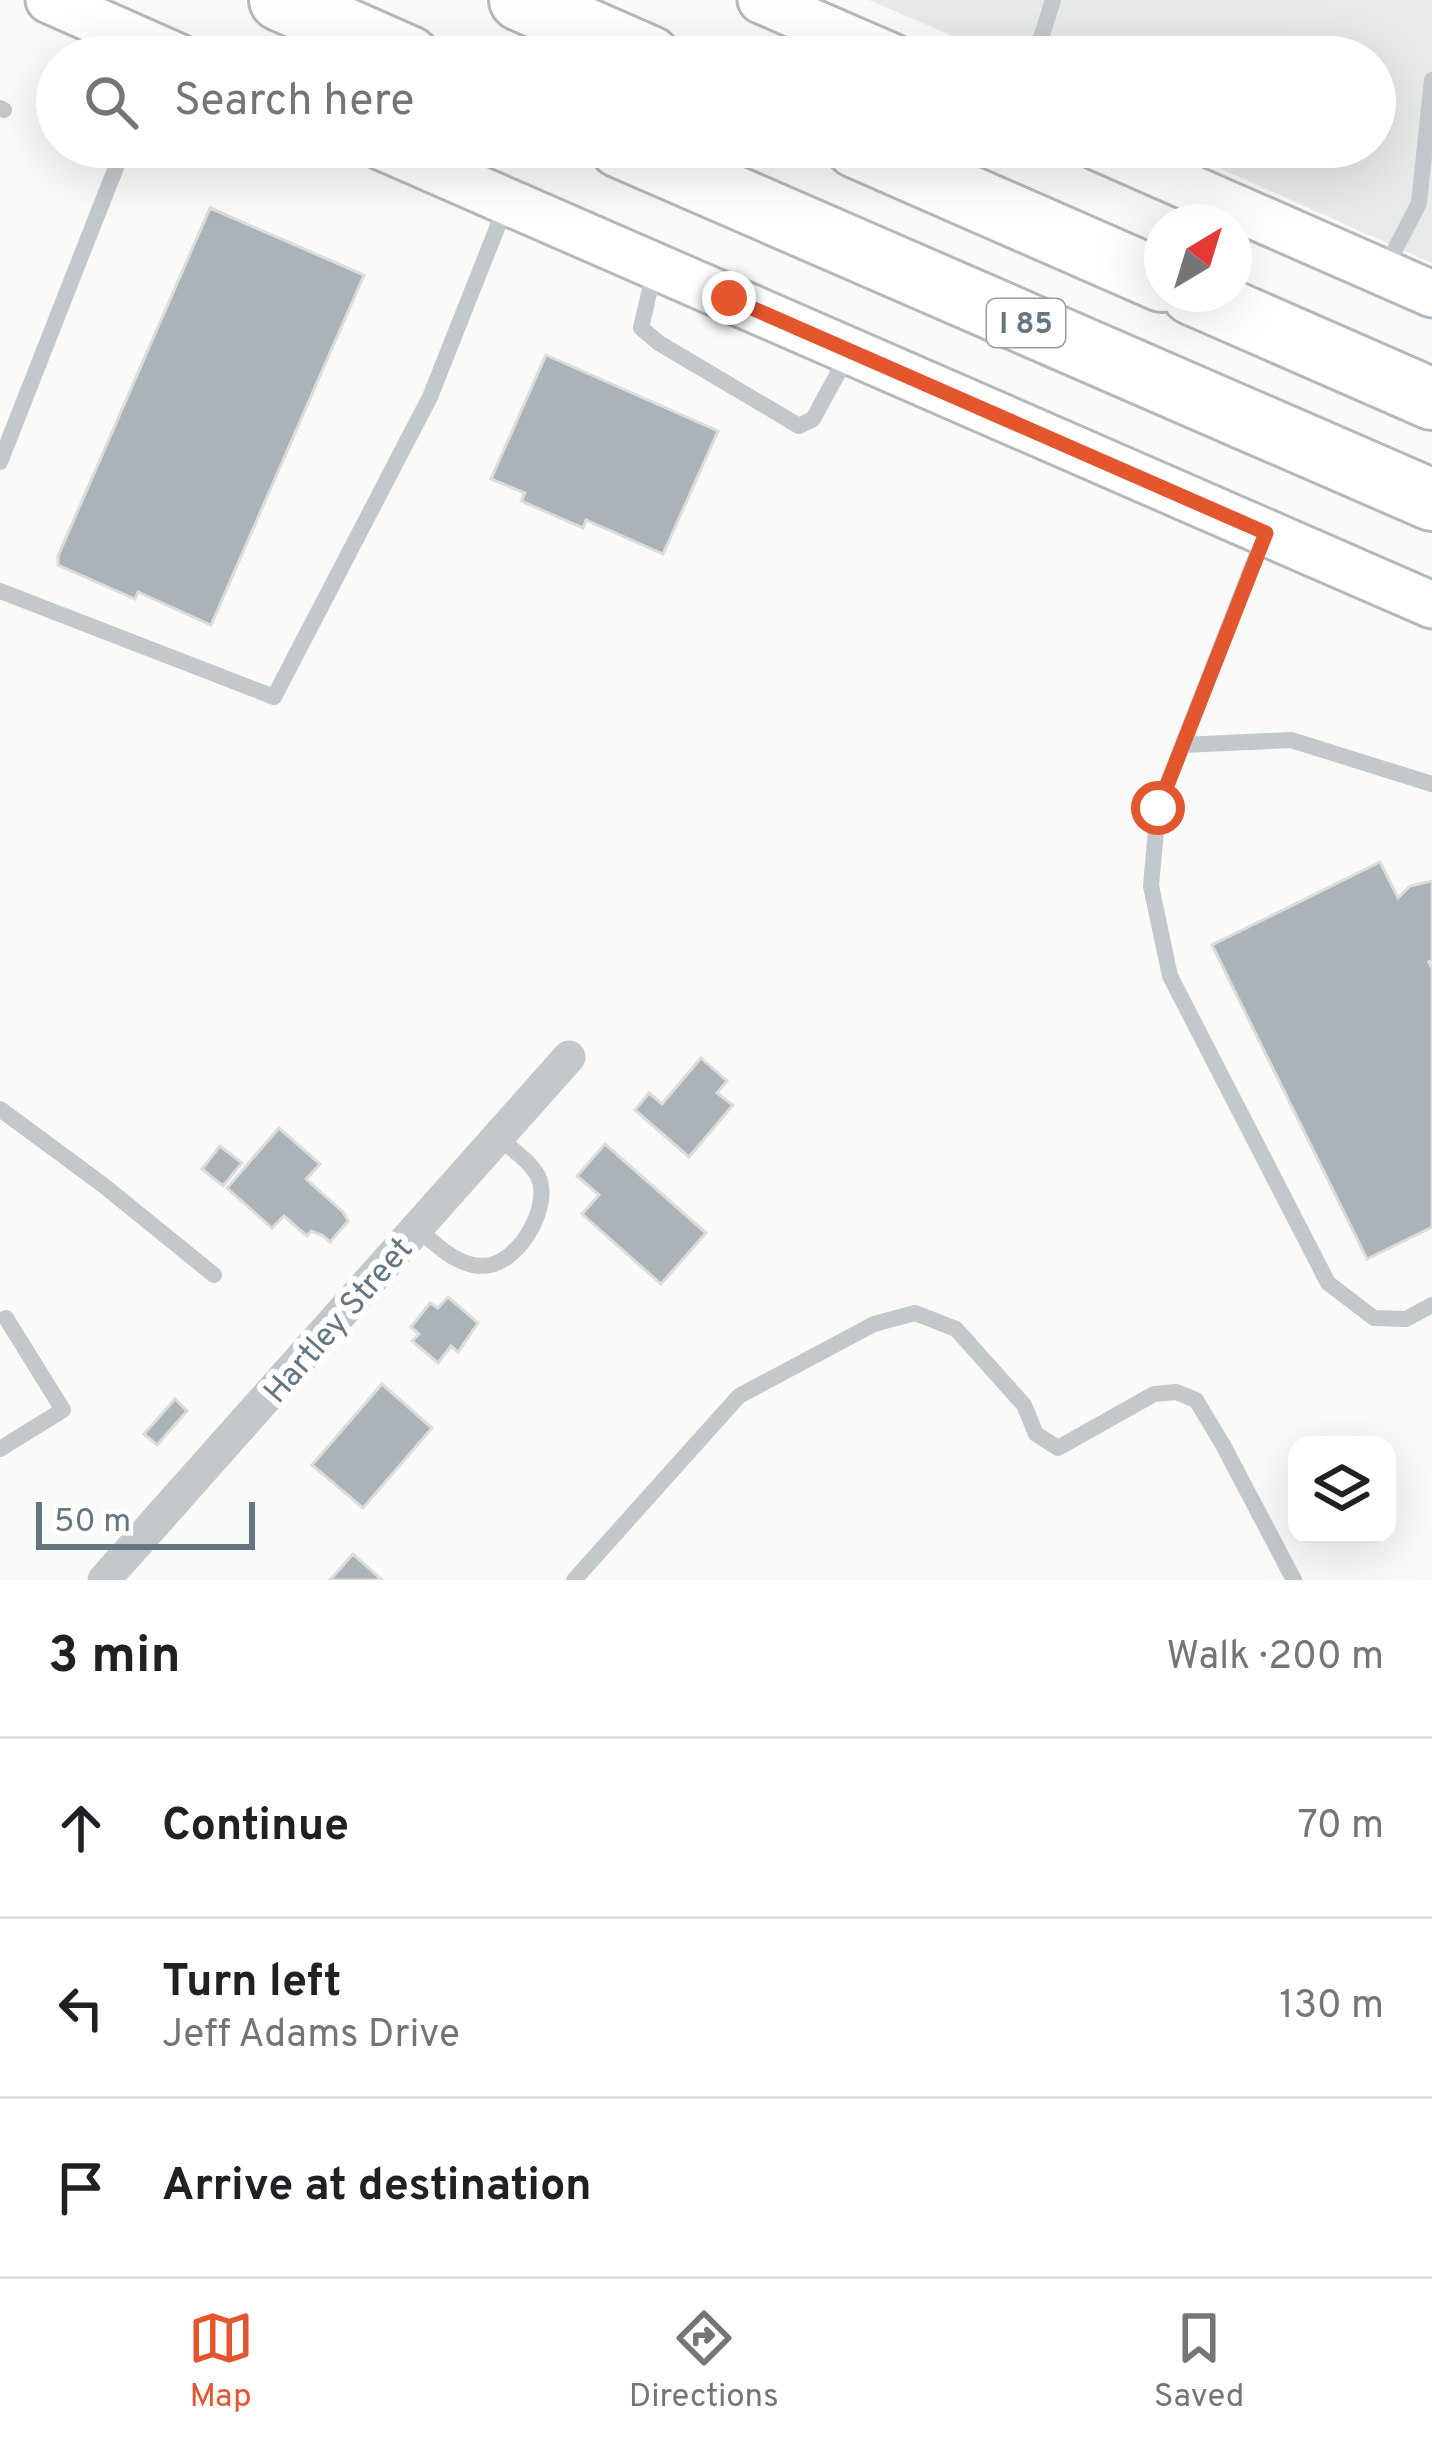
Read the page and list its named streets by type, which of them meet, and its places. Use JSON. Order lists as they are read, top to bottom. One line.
{"streets":{"highway":["I 85"],"street":["Hartley Street"]},"scale_bar":"50 m","north":"top right","page":{"search":"Search here","scale":"50 m","heading":["3 min","Walk · 200 m"],"list":[["Continue","70 m"],["Turn left","Jeff Adams Drive","130 m"],"Arrive at destination"],"nav":["Map","Directions","Saved"]}}
